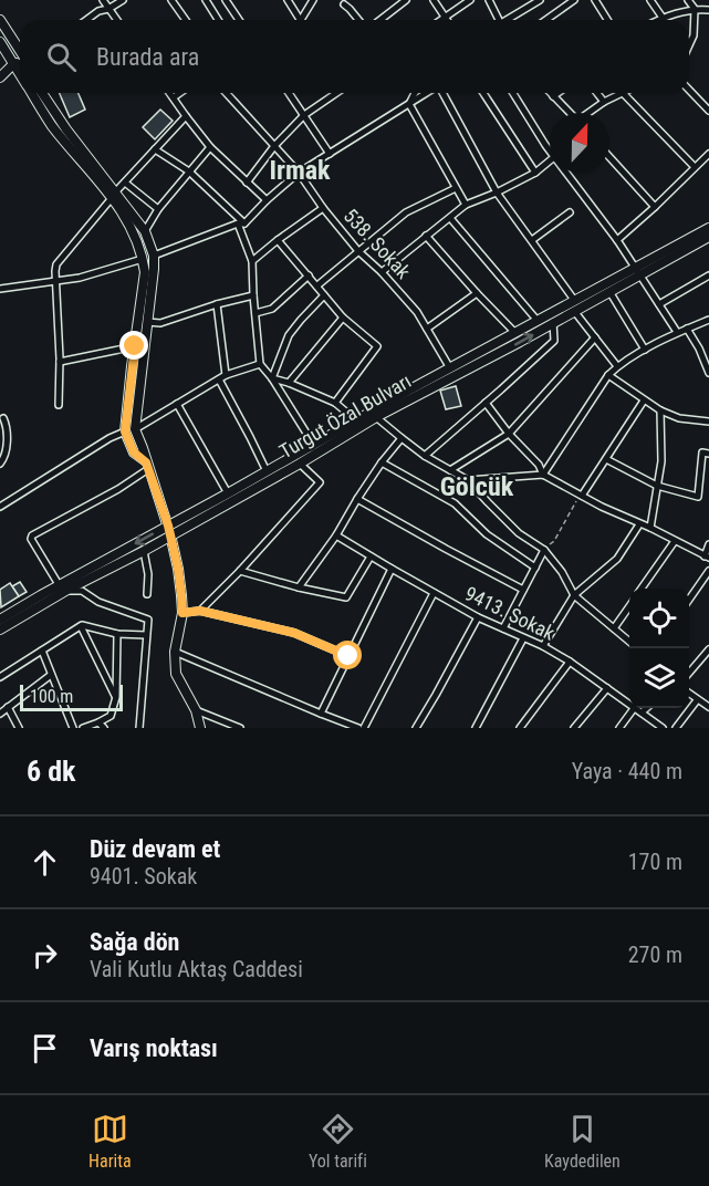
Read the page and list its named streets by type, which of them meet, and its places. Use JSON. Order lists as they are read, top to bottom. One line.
{"streets":{"street":["538. Sokak","Turgut Özal Bulvarı","9413. Sokak"]},"crossings":[["538. Sokak","Turgut Özal Bulvarı"]],"districts":["Irmak","Gölcük"],"scale_bar":"100 m","north":"top","page":{"search":"Burada ara","scale":"100 m","heading":["6 dk","Yaya · 440 m"],"list":[["Düz devam et","9401. Sokak","170 m"],["Sağa dön","Vali Kutlu Aktaş Caddesi","270 m"],"Varış noktası"],"nav":["Harita","Yol tarifi","Kaydedilen"]}}
